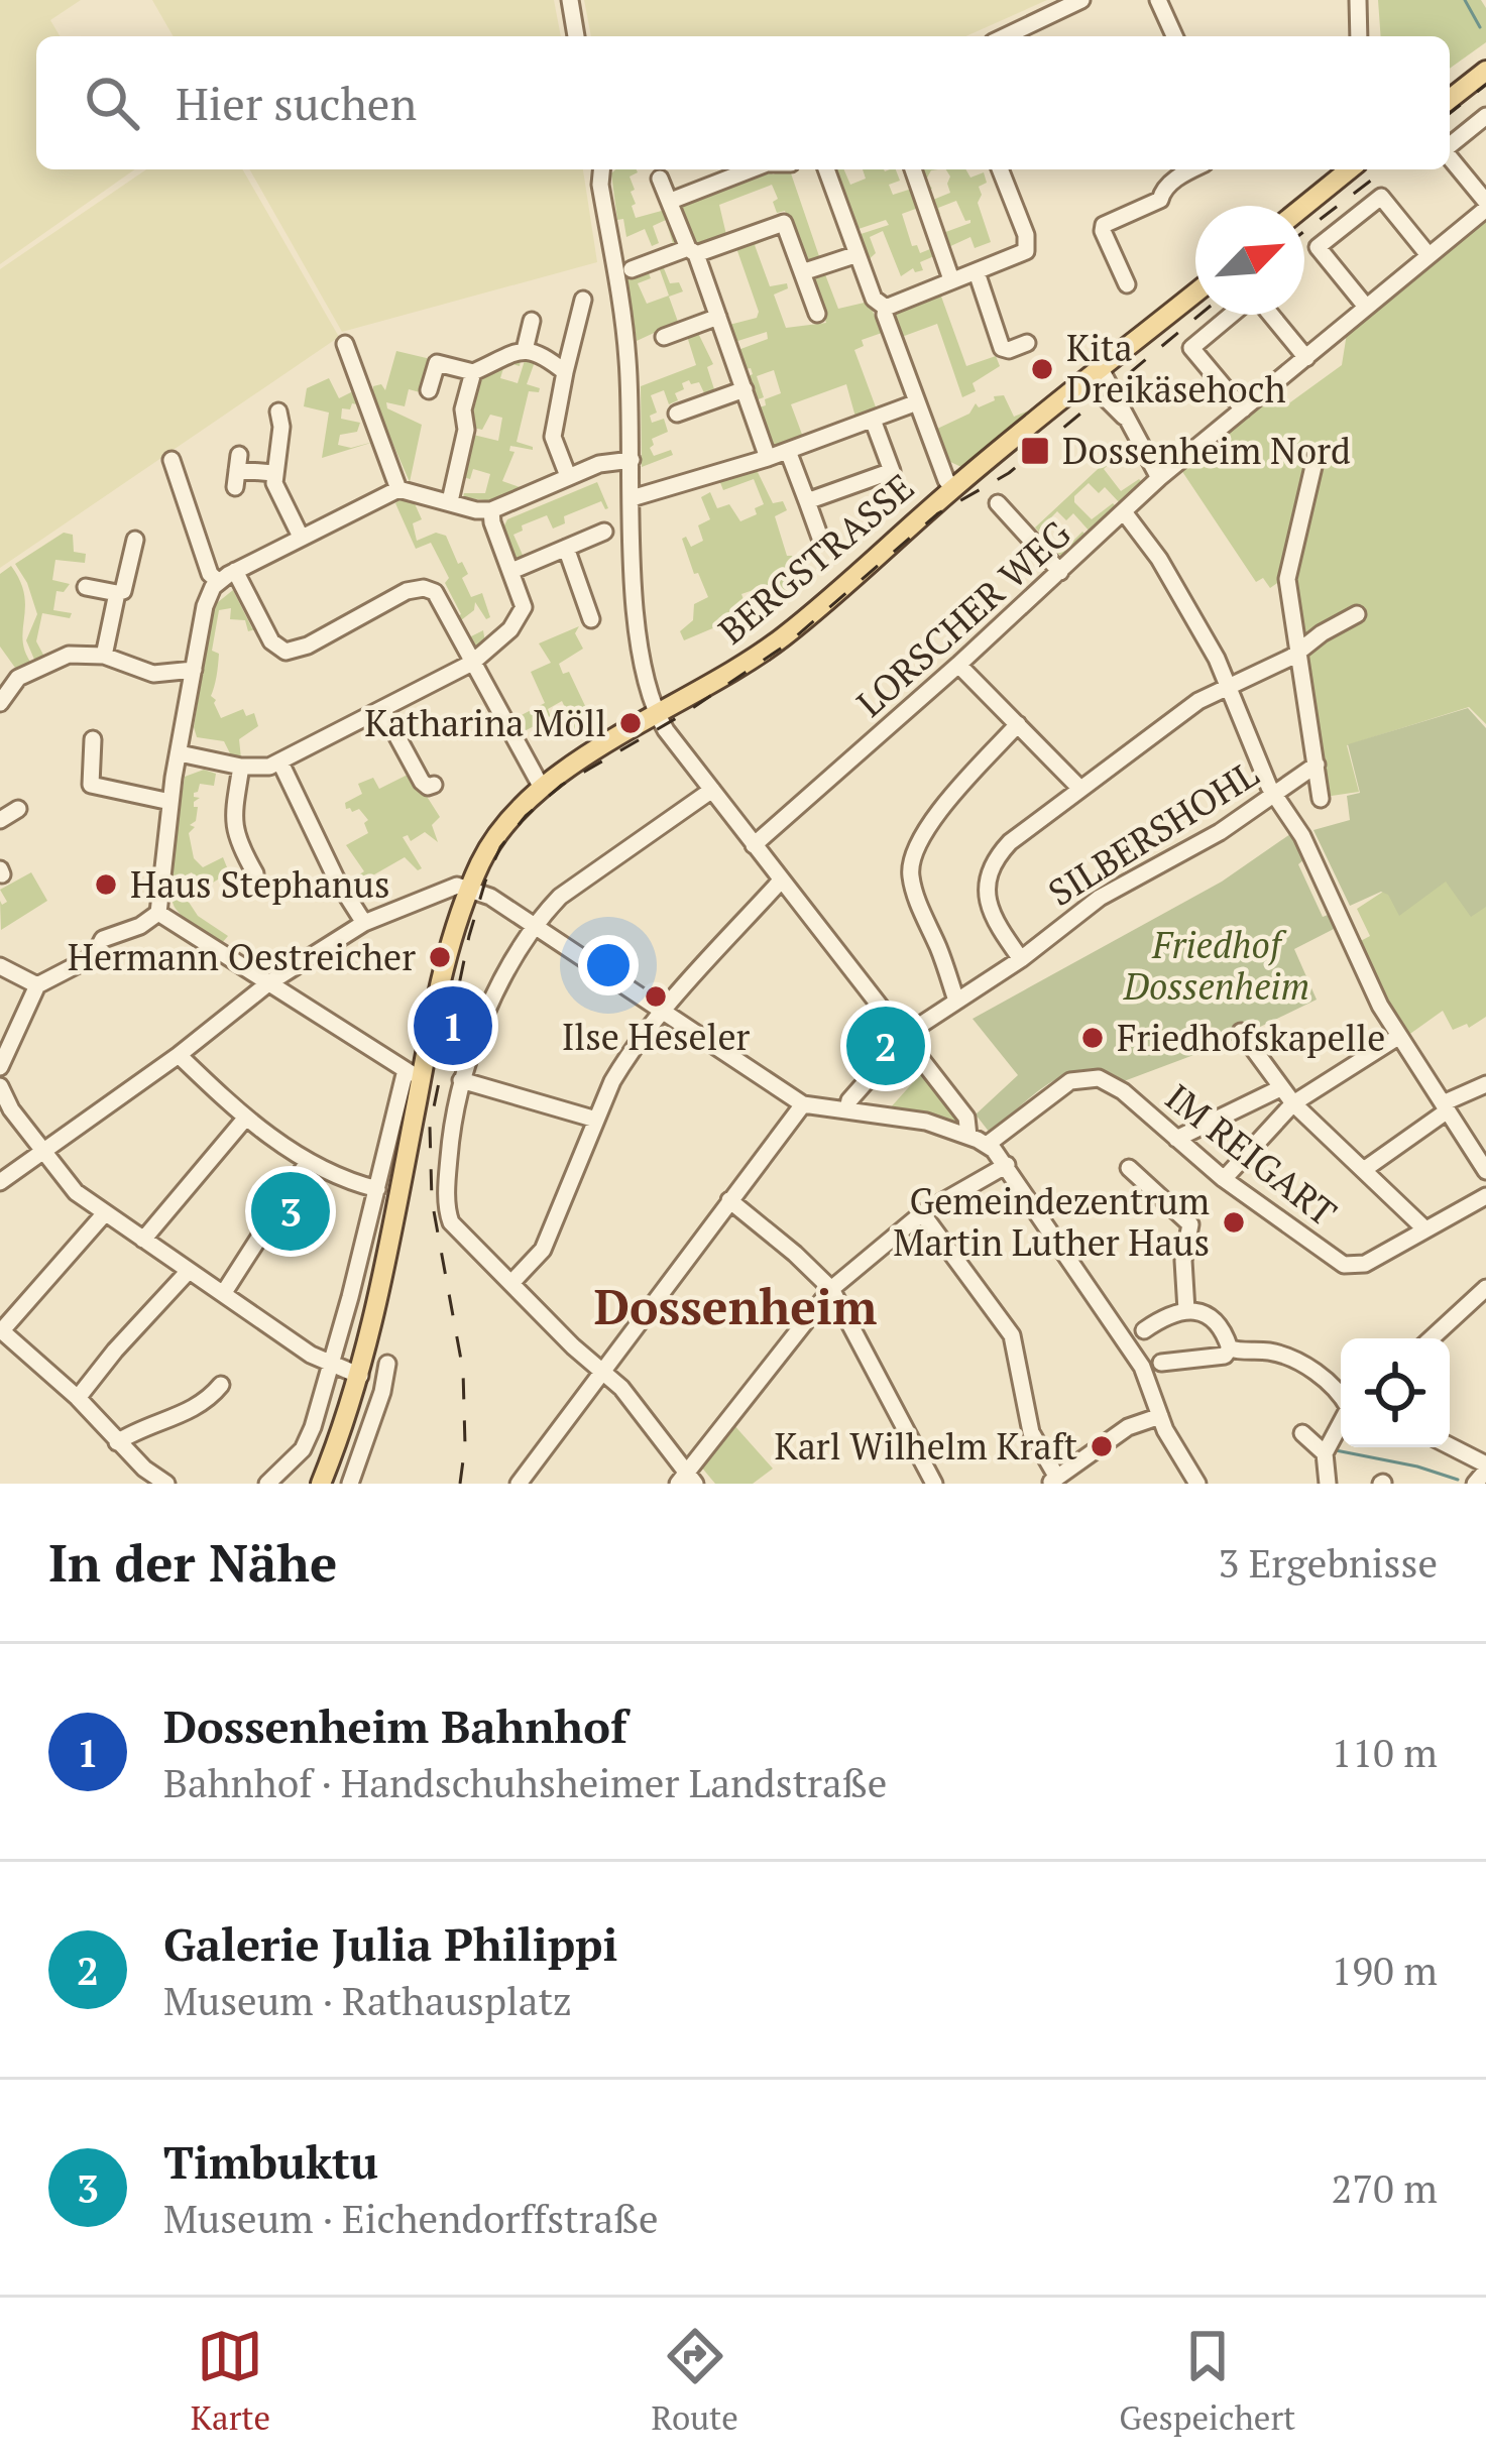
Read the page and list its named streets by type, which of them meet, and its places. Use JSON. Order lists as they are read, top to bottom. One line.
{"streets":{"main road":["BERGSTRASSE"],"street":["LORSCHER WEG","SILBERSHOHL","IM REIGART"]},"districts":["Dossenheim"],"parks":["Friedhof Dossenheim"],"places":{"other":["Kita Dreikäsehoch","Katharina Möll","Haus Stephanus","Hermann Oestreicher","Ilse Heseler","Friedhofskapelle","Gemeindezentrum Martin Luther Haus","Karl Wilhelm Kraft"],"transit":["Dossenheim Nord"]},"north":"top right","page":{"search":"Hier suchen","pins":["1","2","3"],"heading":["In der Nähe","3 Ergebnisse"],"list":[{"mark":"1","name":"Dossenheim Bahnhof","note":"Bahnhof · Handschuhsheimer Landstraße","value":"110 m"},{"mark":"2","name":"Galerie Julia Philippi","note":"Museum · Rathausplatz","value":"190 m"},{"mark":"3","name":"Timbuktu","note":"Museum · Eichendorffstraße","value":"270 m"}],"nav":["Karte","Route","Gespeichert"]}}
